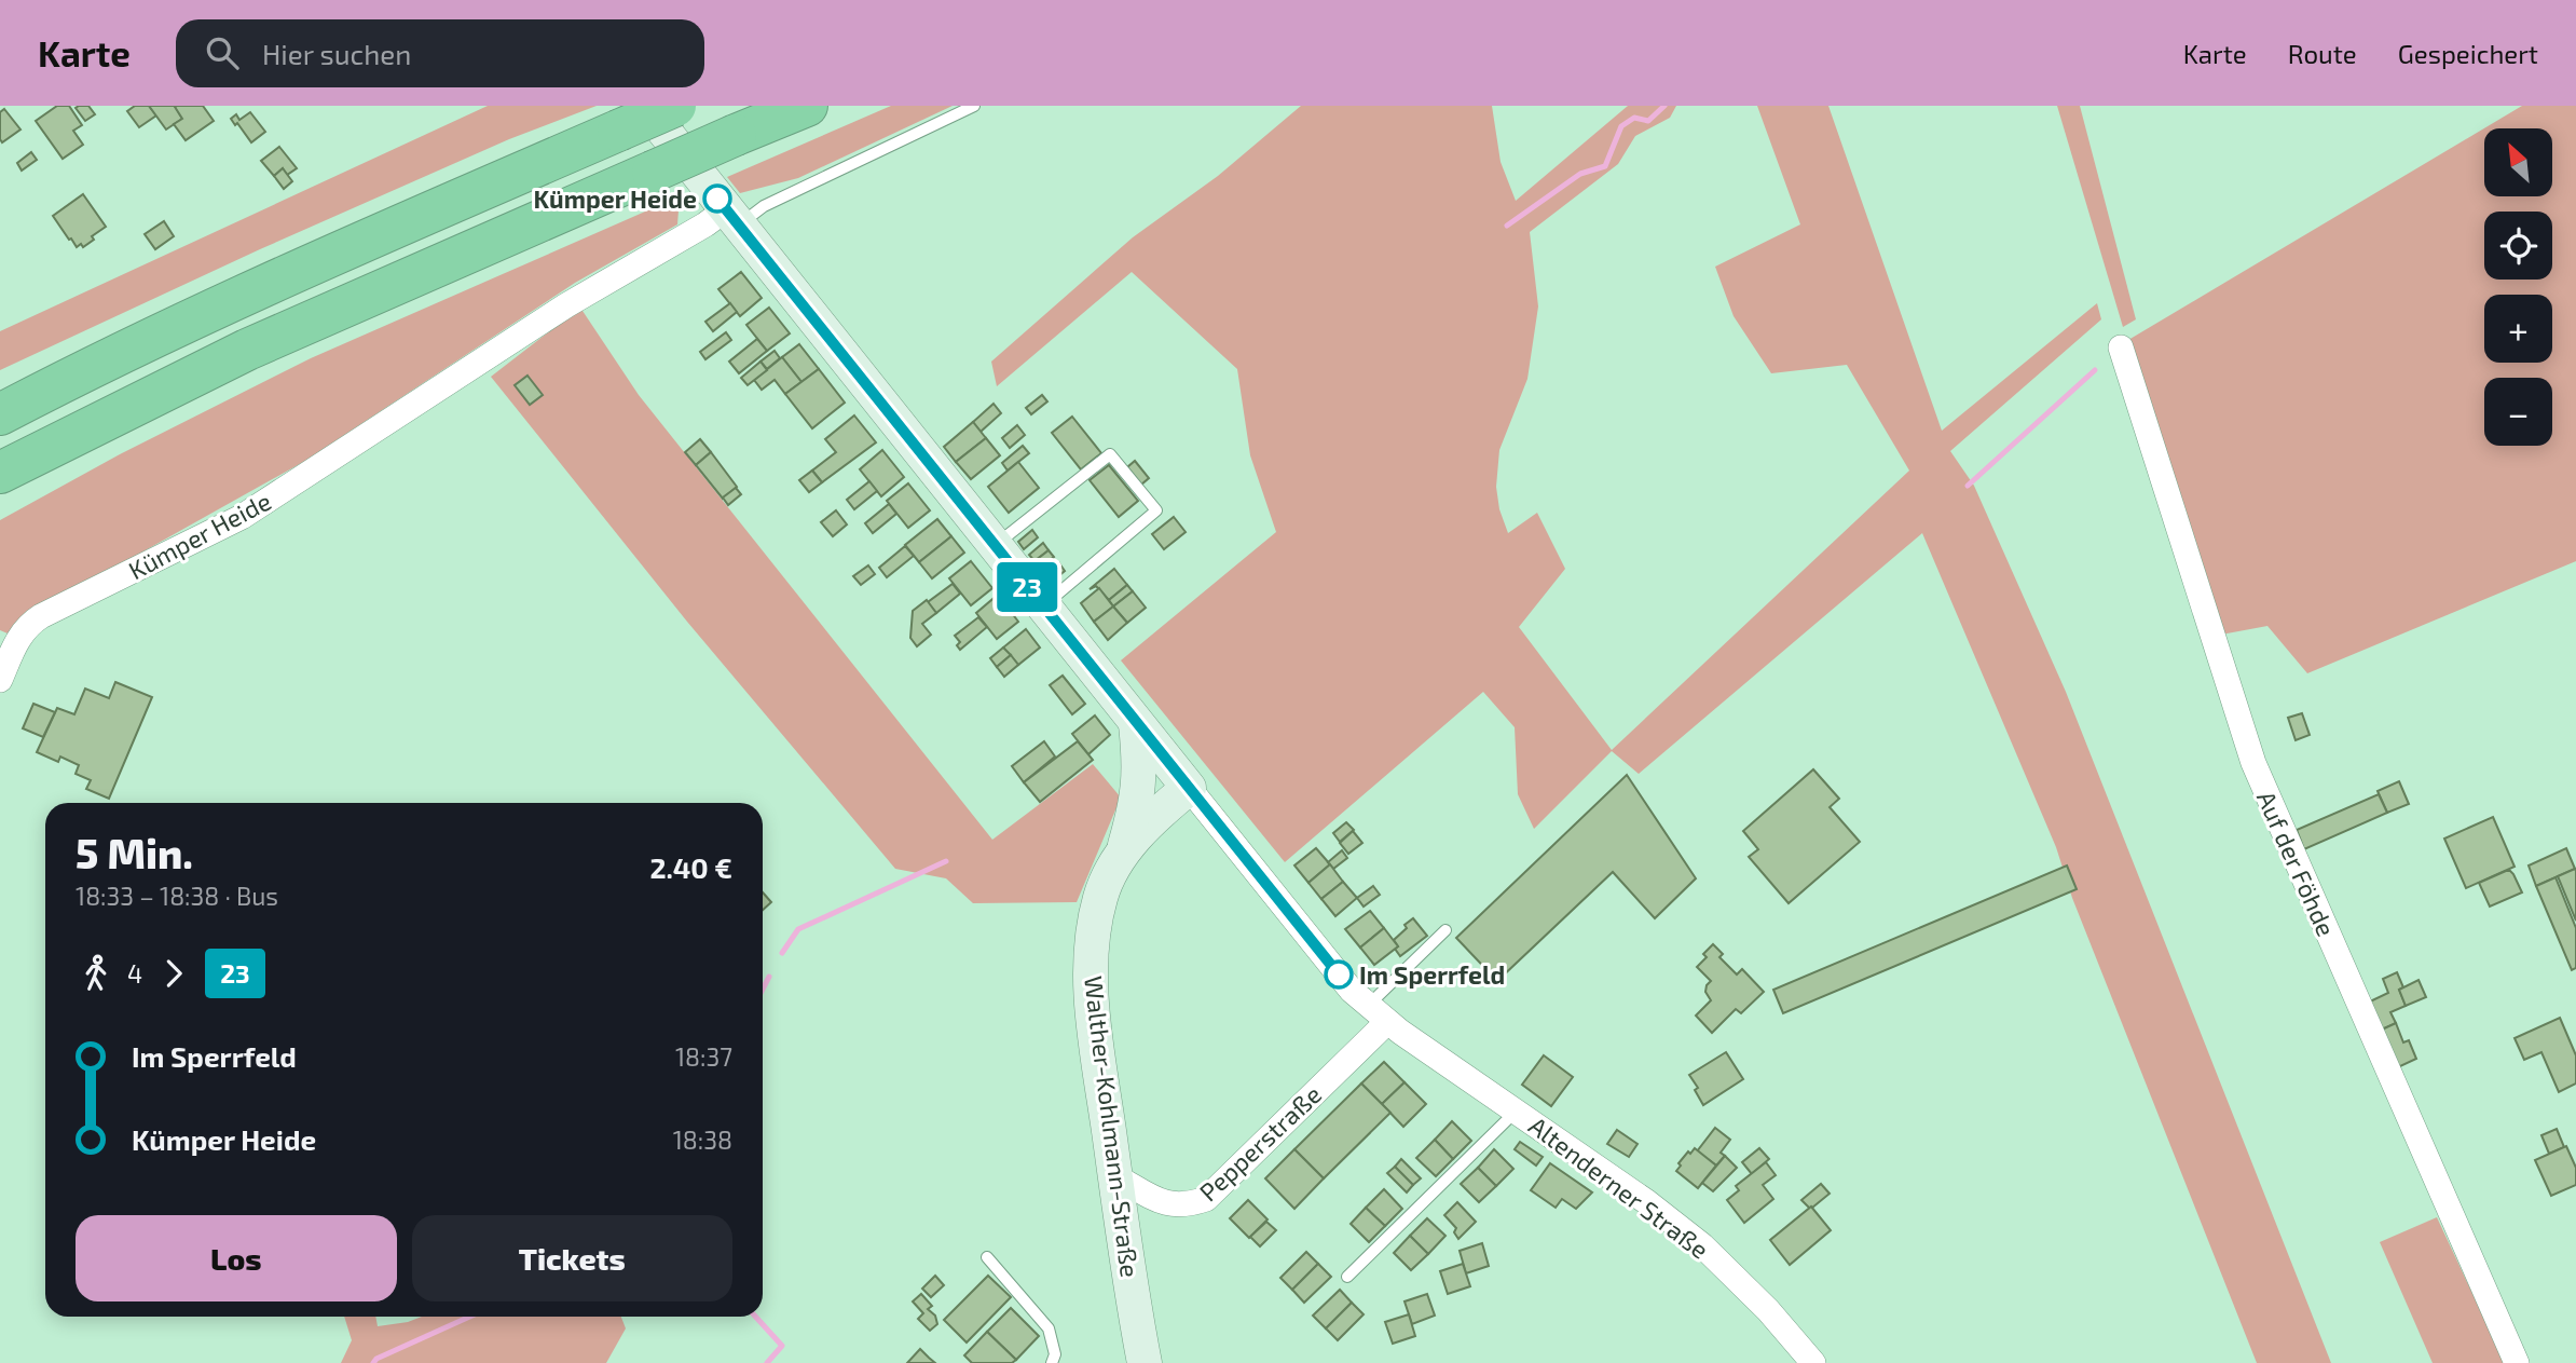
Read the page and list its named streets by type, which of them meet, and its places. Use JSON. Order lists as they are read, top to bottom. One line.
{"streets":{"main road":["Walther-Kohlmann-Straße","Altenderner Straße"],"street":["Kümper Heide","Auf der Föhde","Pepperstraße"]},"crossings":[["Kümper Heide","Altenderner Straße"],["Walther-Kohlmann-Straße","Pepperstraße"],["Walther-Kohlmann-Straße","Altenderner Straße"],["Pepperstraße","Altenderner Straße"]],"places":["Kümper Heide","Im Sperrfeld"],"lines":["bus line 23"],"north":"top left","page":{"header":"Karte","search":"Hier suchen","nav":["Karte","Route","Gespeichert"],"on_map":"23","map_buttons":["+","−"],"heading":["5 Min.","18:33 – 18:38 · Bus","2.40 €"],"legs":["4","23"],"list":[{"name":"Im Sperrfeld","value":"18:37"},{"name":"Kümper Heide","value":"18:38"}],"buttons":["Los","Tickets"]}}
